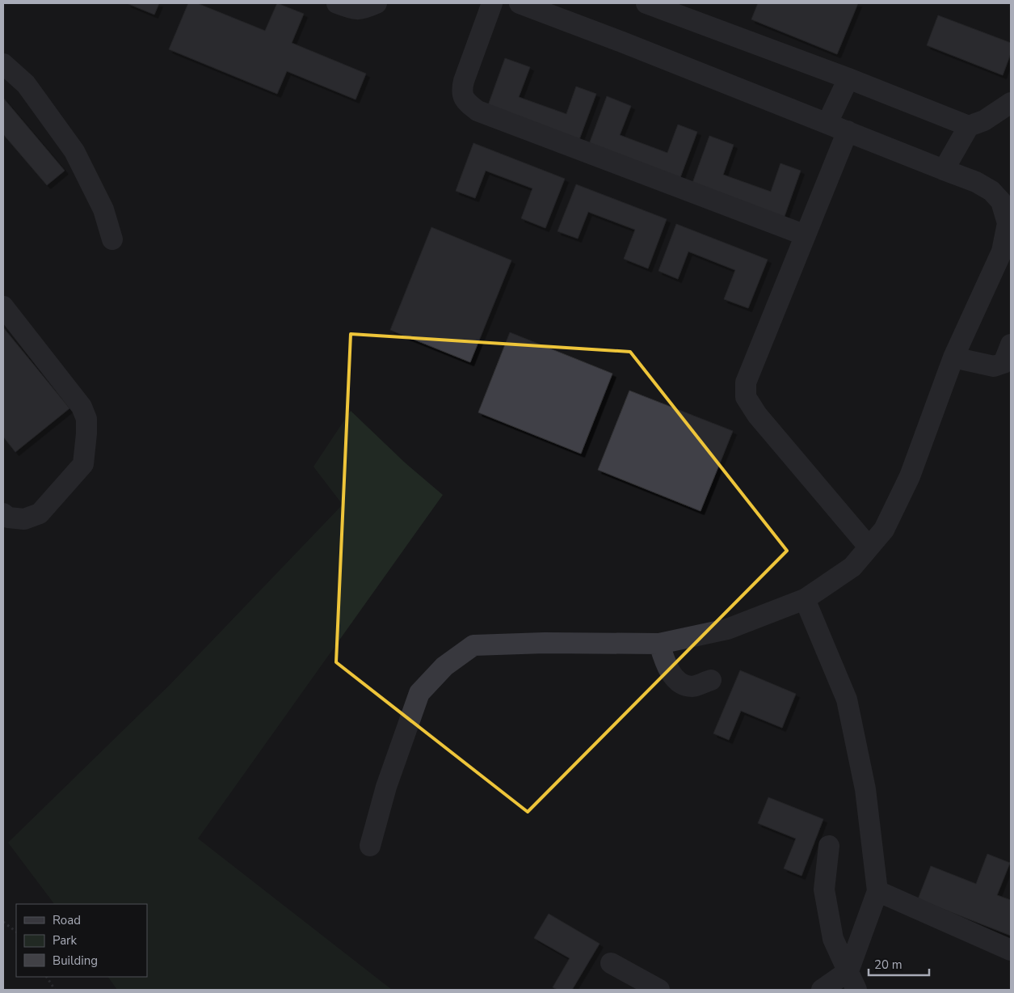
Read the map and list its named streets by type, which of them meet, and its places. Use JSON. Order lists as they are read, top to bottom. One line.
{"legend":["Road","Park","Building"],"scale_bar":"20 m"}
